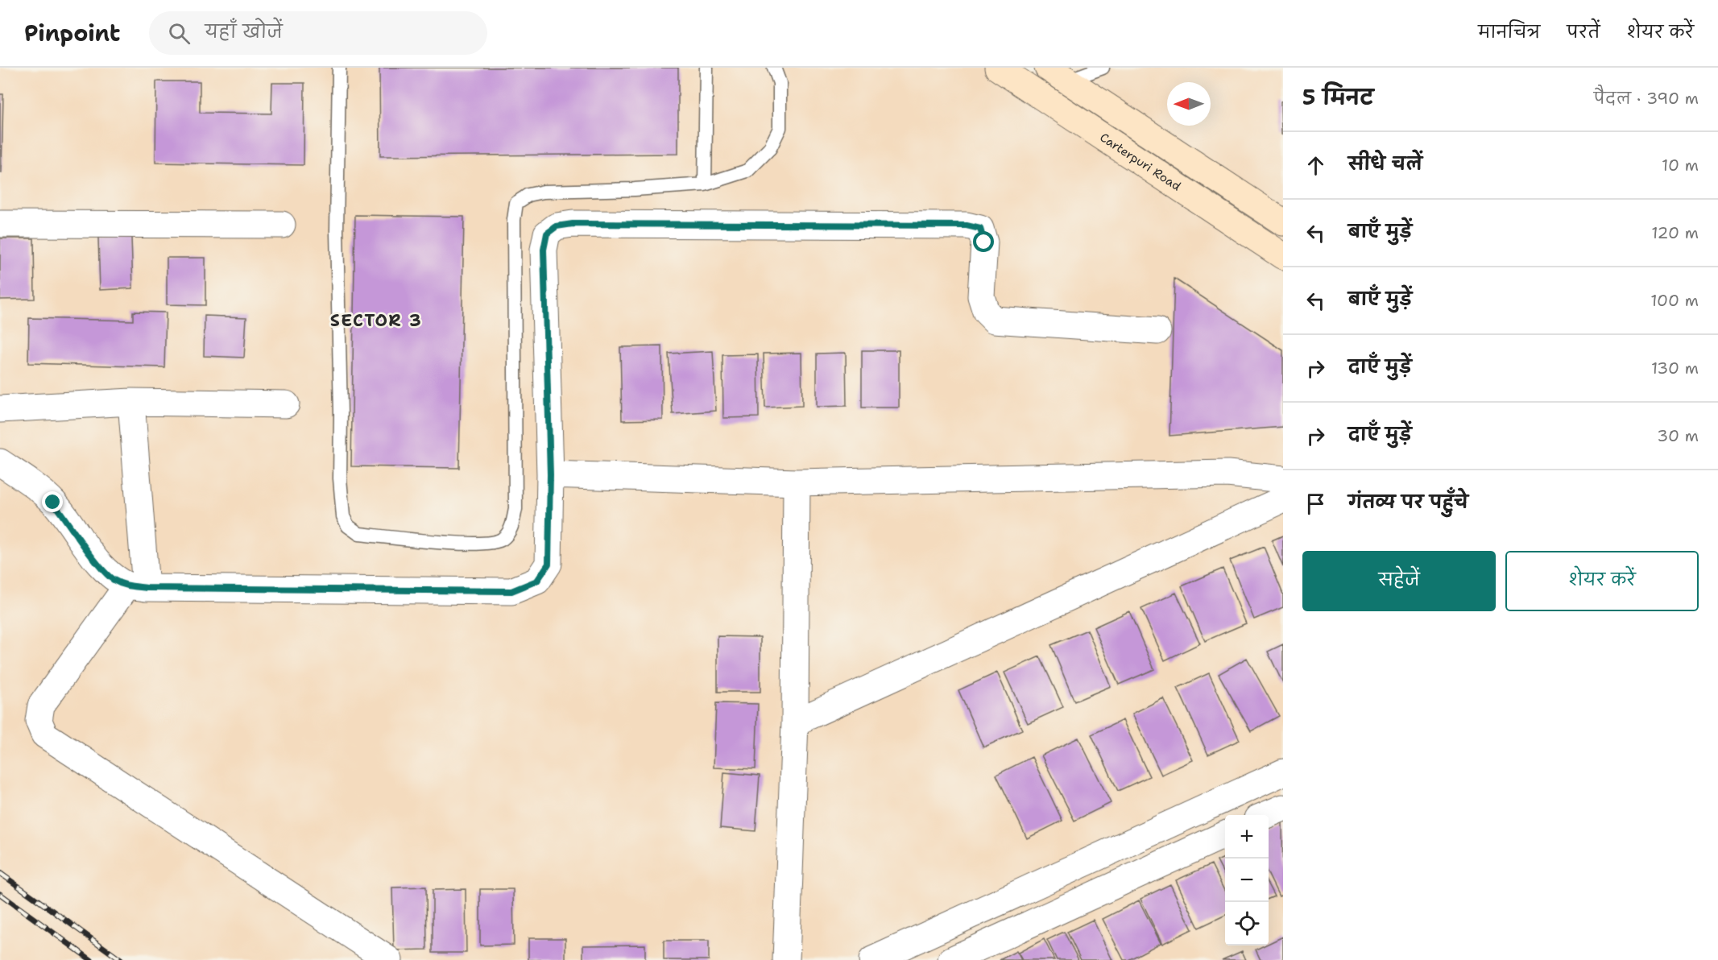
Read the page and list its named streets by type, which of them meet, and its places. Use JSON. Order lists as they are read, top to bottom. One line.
{"streets":{"main road":["Carterpuri Road"]},"districts":["SECTOR 3"],"north":"left","page":{"header":"Pinpoint","search":"यहाँ खोजें","nav":["मानचित्र","परतें","शेयर करें"],"heading":["5 मिनट","पैदल · 390 m"],"list":[["सीधे चलें","10 m"],["बाएँ मुड़ें","120 m"],["बाएँ मुड़ें","100 m"],["दाएँ मुड़ें","130 m"],["दाएँ मुड़ें","30 m"],"गंतव्य पर पहुँचे"],"buttons":["सहेजें","शेयर करें"],"map_buttons":["+","−"]}}
